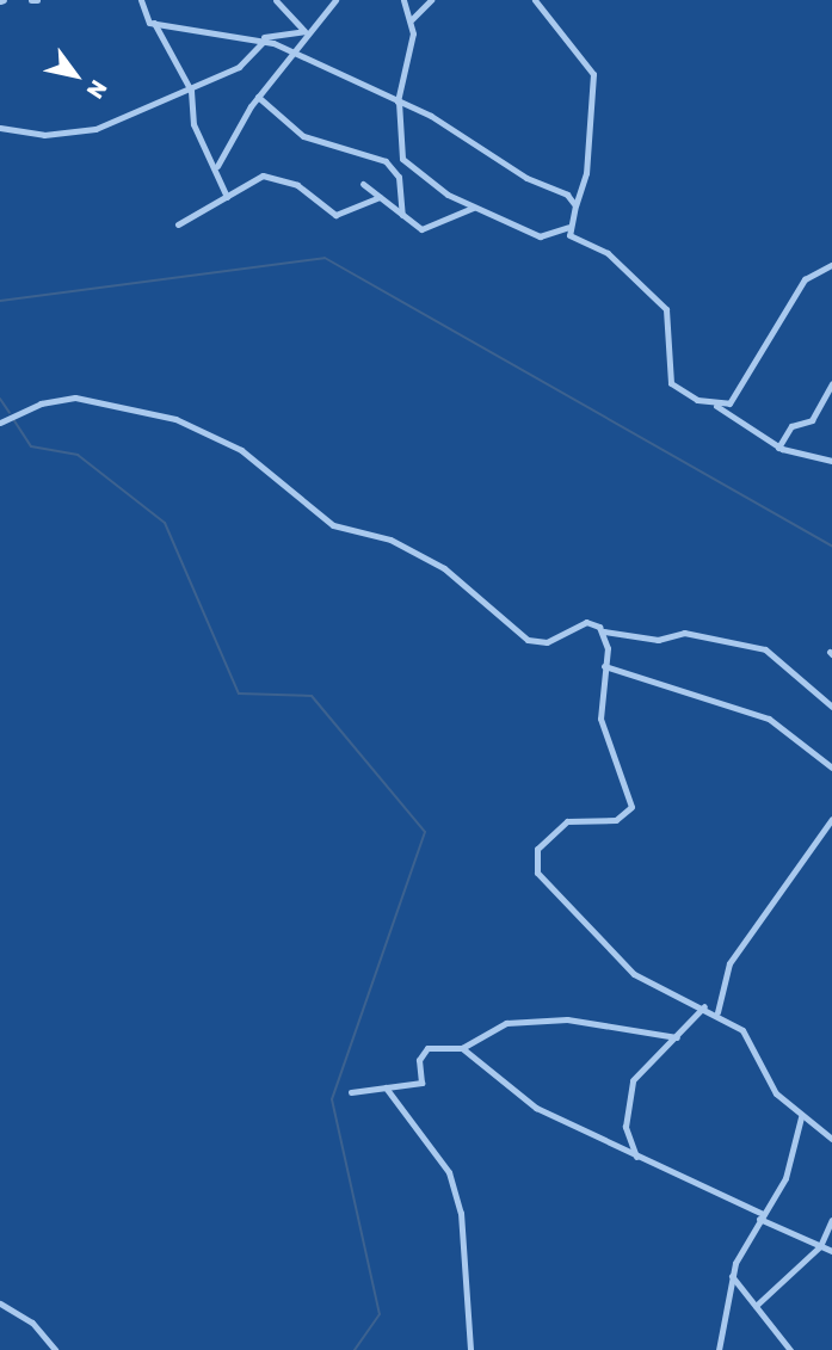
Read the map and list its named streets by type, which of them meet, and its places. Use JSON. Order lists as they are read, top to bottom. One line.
{"north":"bottom right"}
